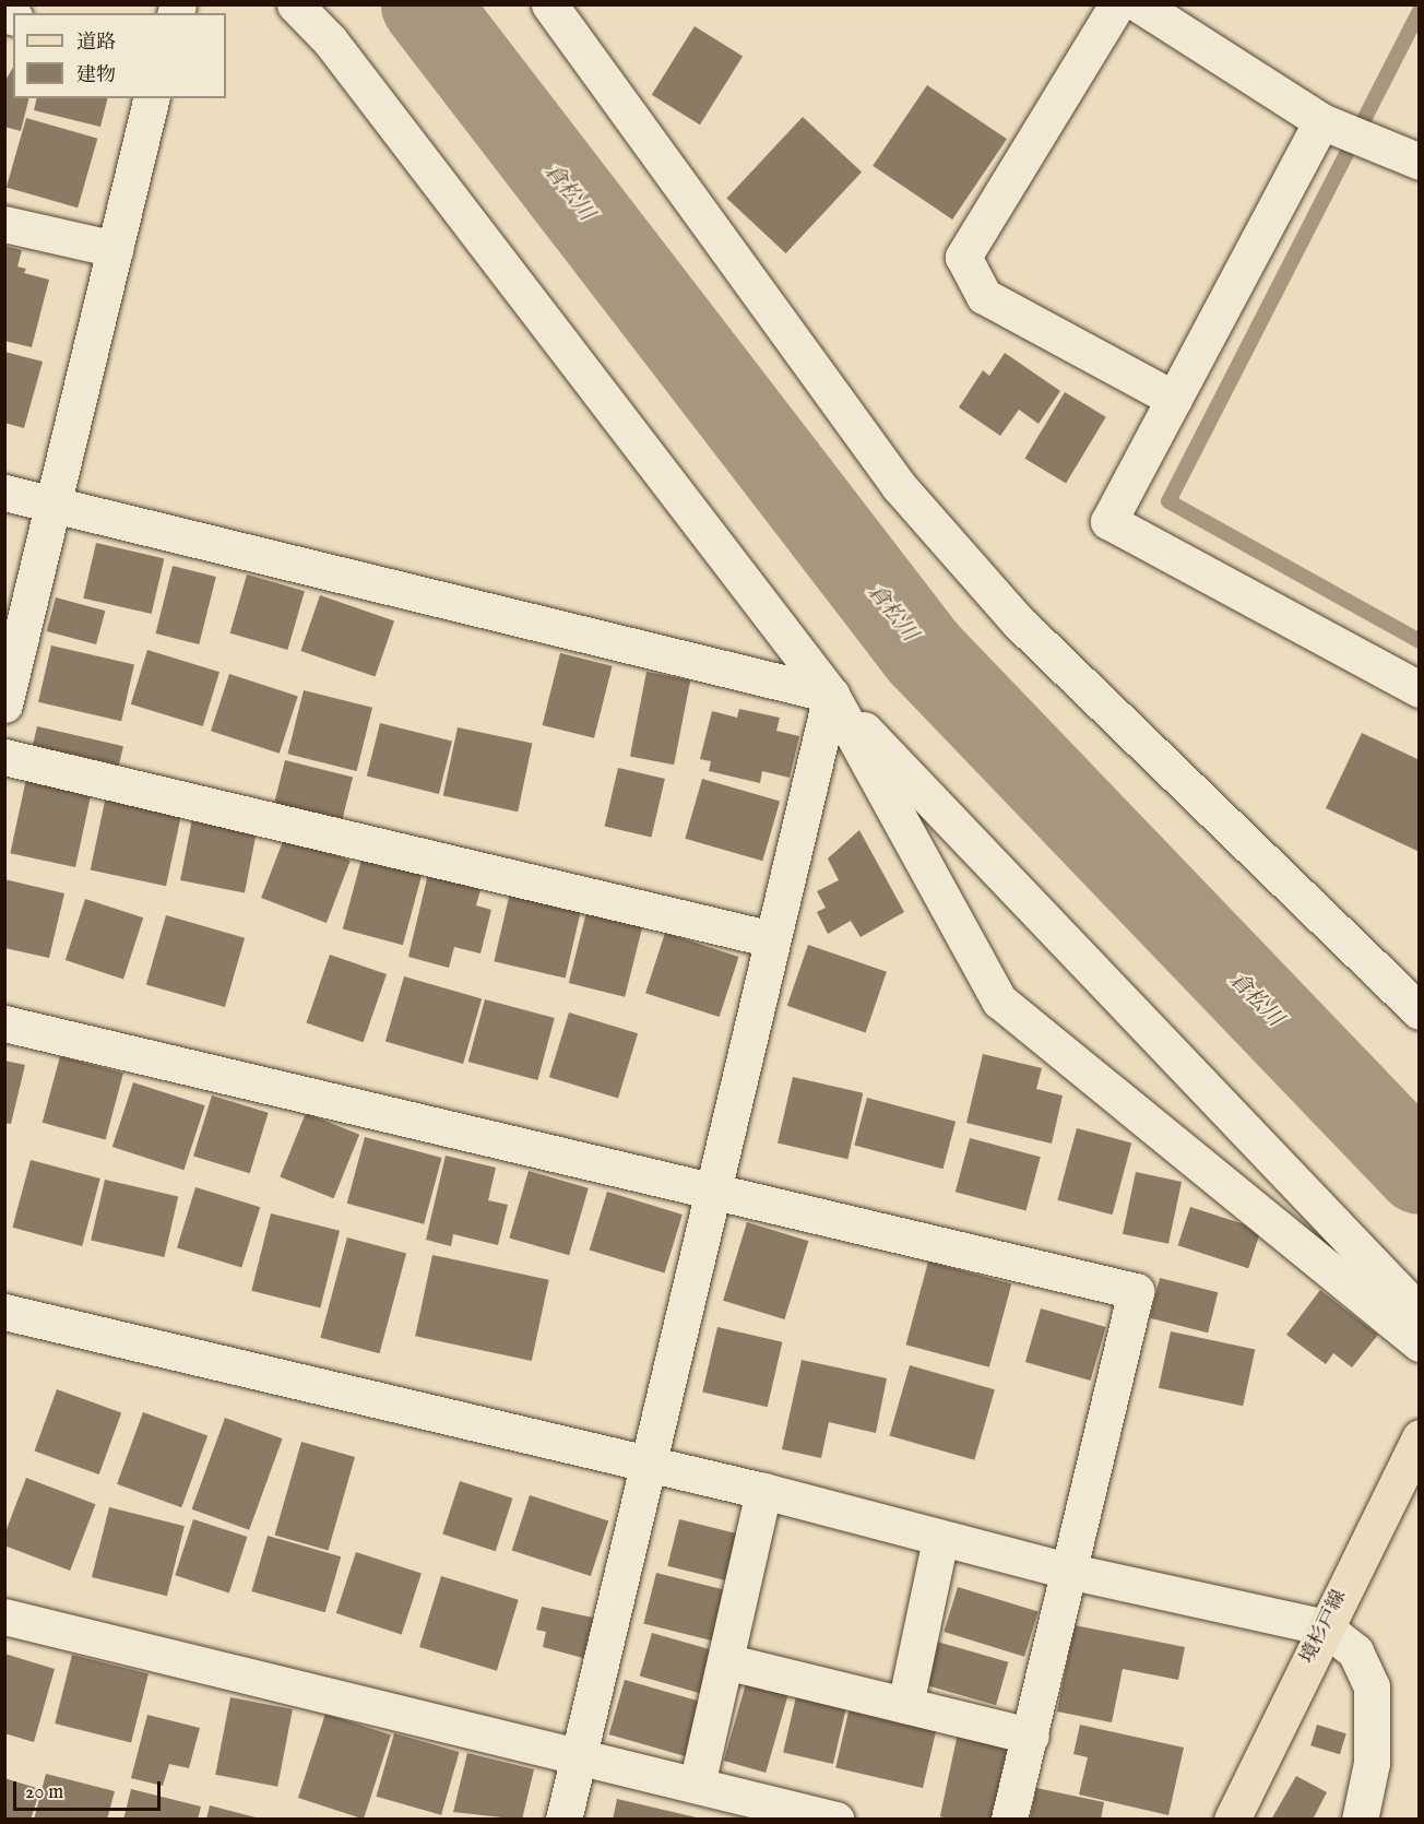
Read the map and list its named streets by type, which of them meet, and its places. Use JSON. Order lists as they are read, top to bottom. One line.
{"streets":{"main road":["境杉戸線"]},"water":["倉松川"],"legend":["道路","建物"],"scale_bar":"20 m"}
